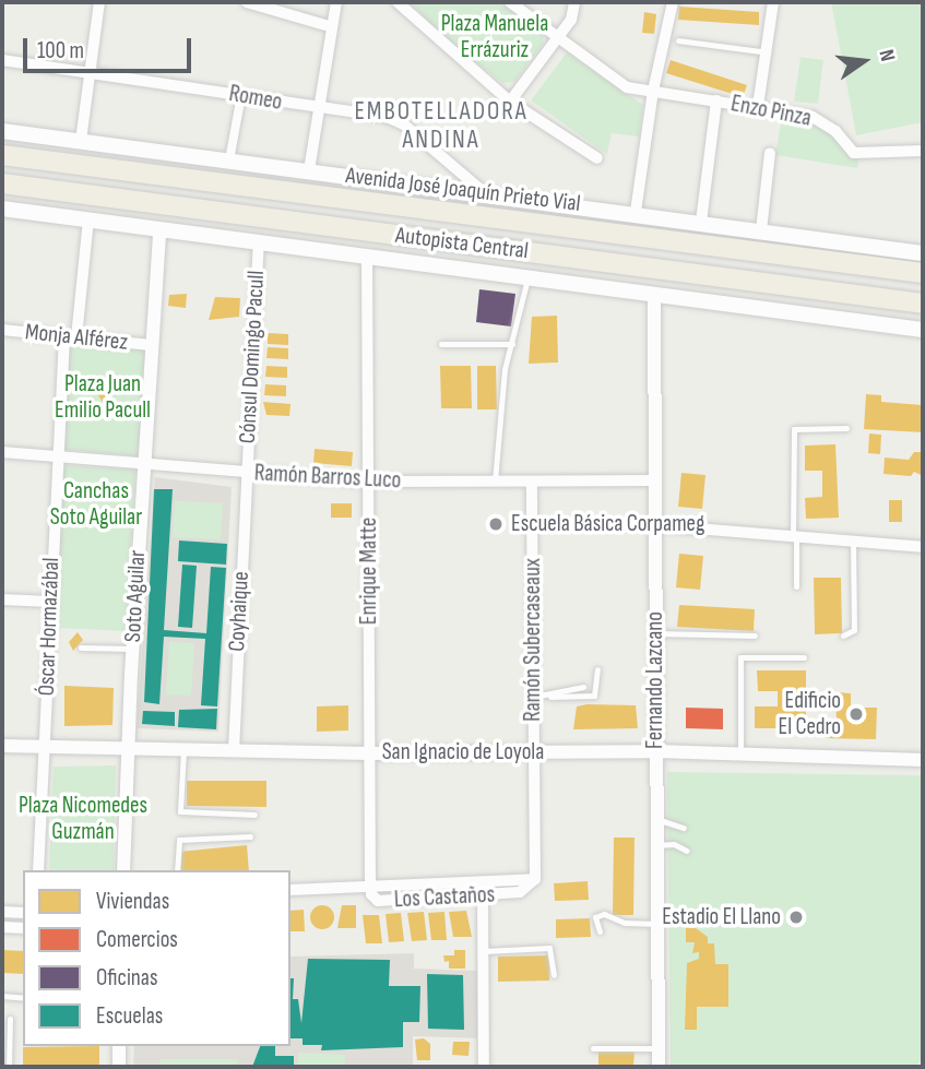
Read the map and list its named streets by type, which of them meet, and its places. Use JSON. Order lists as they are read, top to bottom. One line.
{"streets":{"highway":["Autopista Central"],"main road":["Avenida José Joaquín Prieto Vial"],"street":["Romeo","Enzo Pinza","Monja Alférez","Cónsul Domingo Pacull","Ramón Barros Luco","Enrique Matte","Soto Aguilar","Coyhaique","Óscar Hormazábal","Ramón Subercaseaux","Fernando Lazcano","San Ignacio de Loyola","Los Castaños"]},"crossings":[["Romeo","Avenida José Joaquín Prieto Vial"],["Monja Alférez","Soto Aguilar"],["Monja Alférez","Óscar Hormazábal"],["Cónsul Domingo Pacull","Ramón Barros Luco"],["Cónsul Domingo Pacull","Coyhaique"],["Ramón Barros Luco","Enrique Matte"],["Ramón Barros Luco","Soto Aguilar"],["Ramón Barros Luco","Coyhaique"],["Ramón Barros Luco","Óscar Hormazábal"],["Ramón Barros Luco","Ramón Subercaseaux"],["Ramón Barros Luco","Fernando Lazcano"],["Enrique Matte","San Ignacio de Loyola"],["Enrique Matte","Los Castaños"],["Soto Aguilar","San Ignacio de Loyola"],["Coyhaique","San Ignacio de Loyola"],["Óscar Hormazábal","San Ignacio de Loyola"],["Ramón Subercaseaux","San Ignacio de Loyola"],["Ramón Subercaseaux","Los Castaños"],["Fernando Lazcano","San Ignacio de Loyola"]],"districts":["EMBOTELLADORA ANDINA"],"parks":["Plaza Manuela Errázuriz","Plaza Juan Emilio Pacull","Canchas Soto Aguilar","Plaza Nicomedes Guzmán"],"places":["Escuela Básica Corpameg","Edificio El Cedro","Estadio El Llano"],"legend":["Viviendas","Comercios","Oficinas","Escuelas"],"scale_bar":"100 m","north":"right"}
